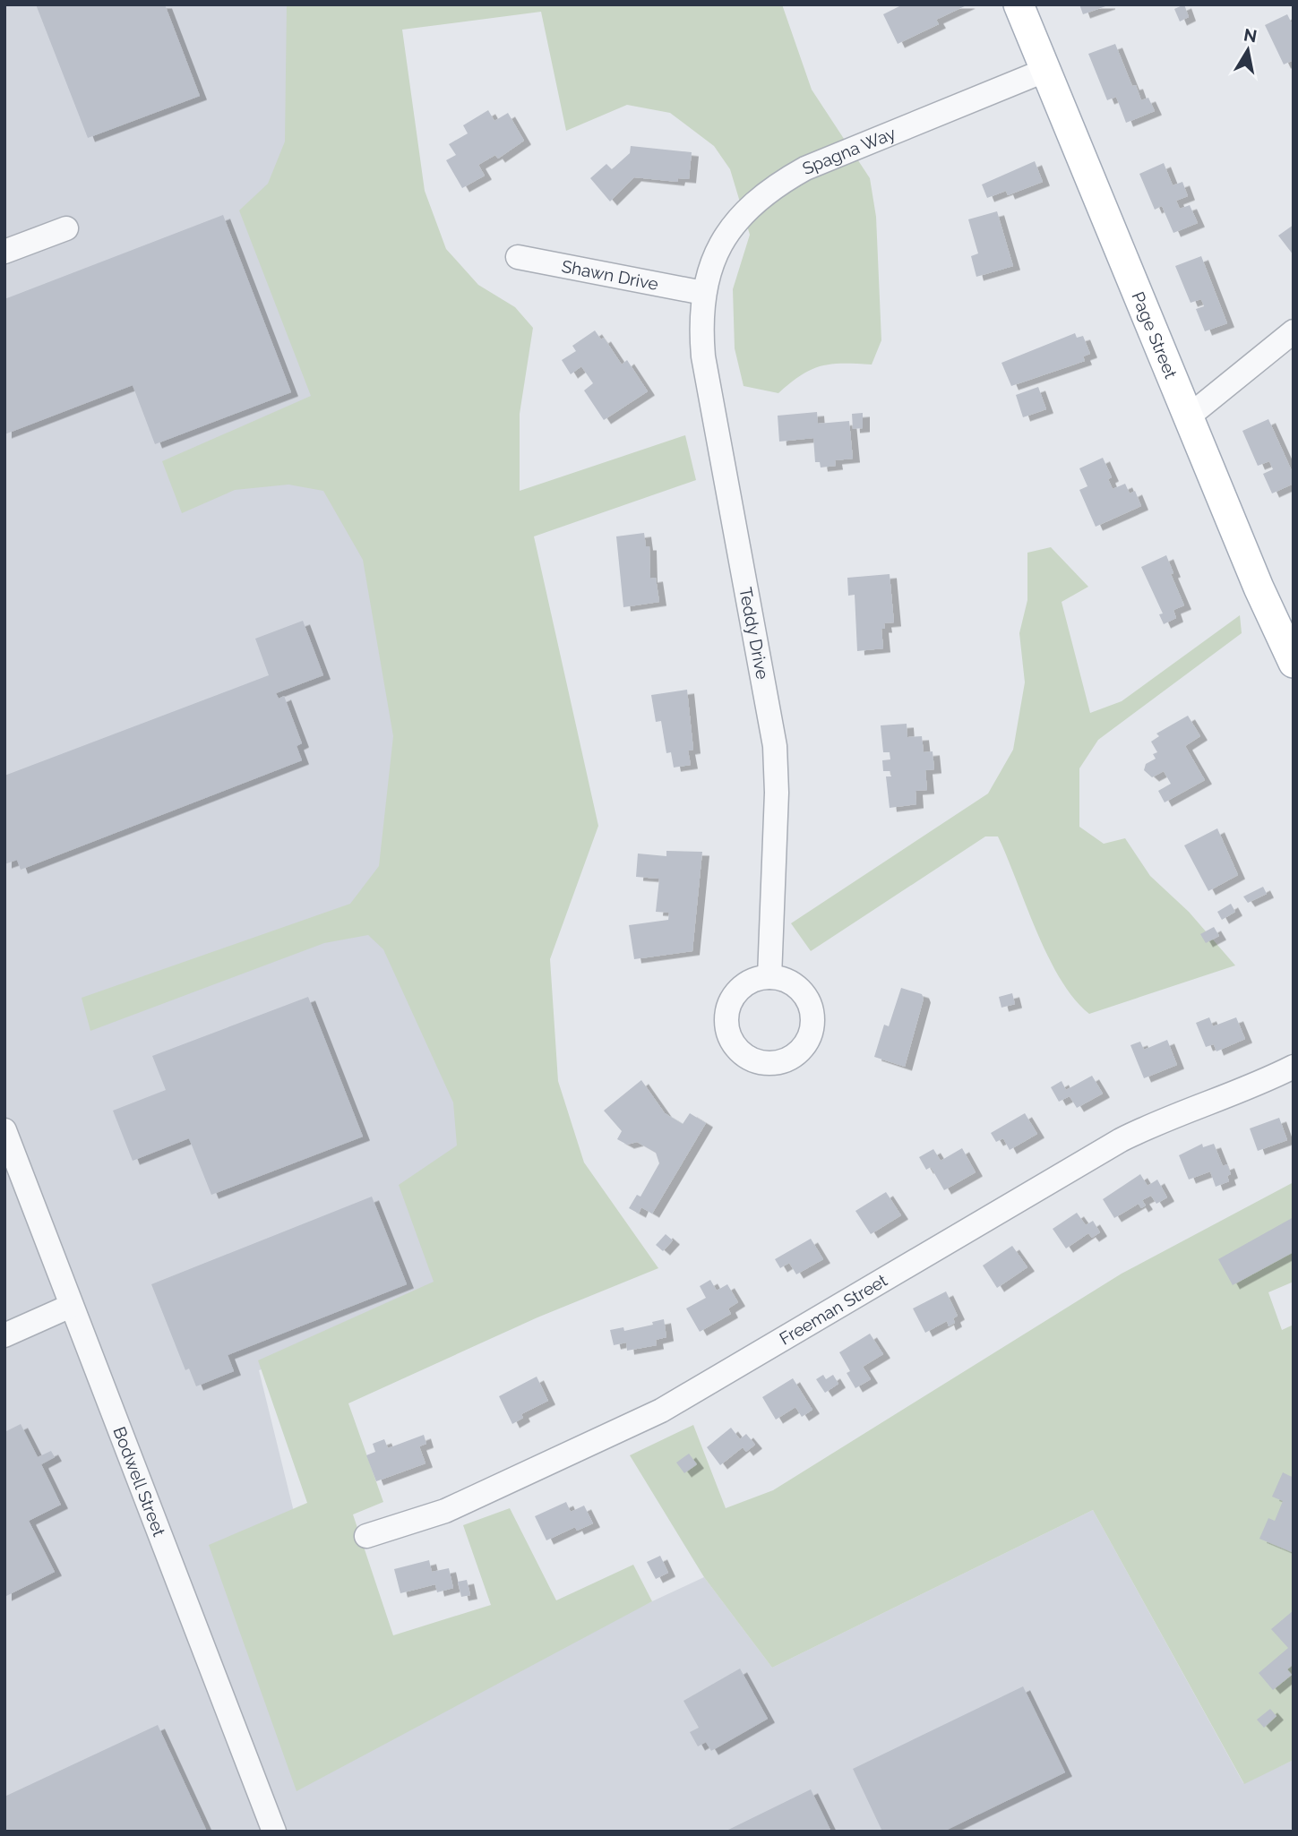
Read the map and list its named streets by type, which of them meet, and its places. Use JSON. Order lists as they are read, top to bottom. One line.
{"streets":{"main road":["Page Street"],"street":["Spagna Way","Shawn Drive","Teddy Drive","Freeman Street","Bodwell Street"]},"crossings":[["Spagna Way","Shawn Drive"],["Spagna Way","Page Street"],["Spagna Way","Teddy Drive"],["Shawn Drive","Teddy Drive"]],"north":"top"}
